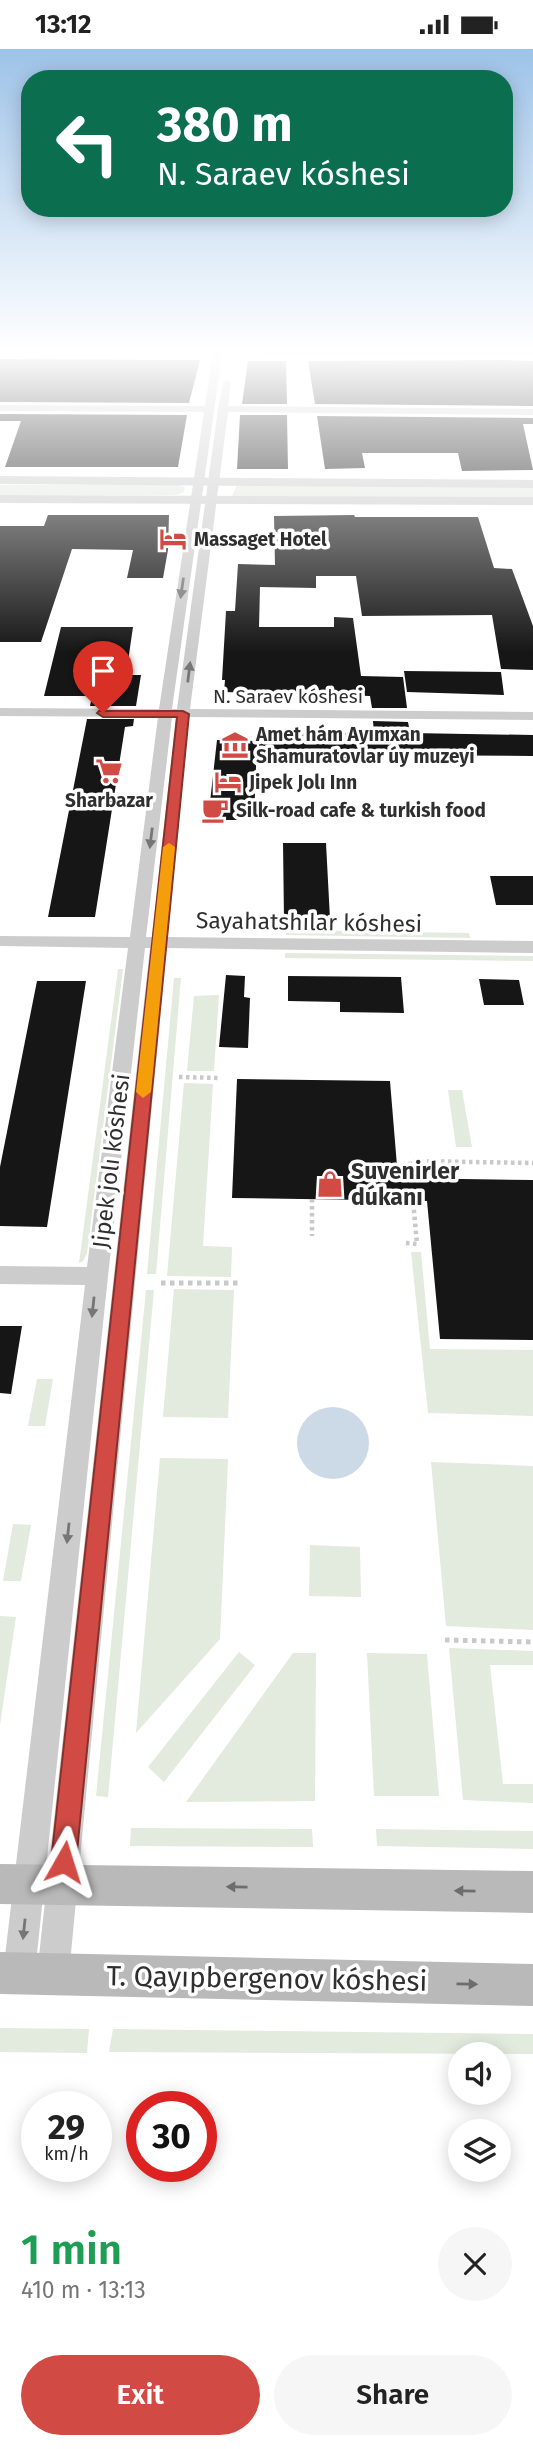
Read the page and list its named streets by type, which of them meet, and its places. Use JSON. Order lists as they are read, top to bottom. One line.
{"streets":{"main road":["T. Qayıpbergenov kóshesi"],"street":["N. Saraev kóshesi","Sayahatshılar kóshesi","Jipek jolı kóshesi"]},"crossings":[["N. Saraev kóshesi","Jipek jolı kóshesi"],["Sayahatshılar kóshesi","Jipek jolı kóshesi"],["Jipek jolı kóshesi","T. Qayıpbergenov kóshesi"]],"places":{"hotel":["Massaget Hotel","Jipek Jolı Inn"],"museum":["Amet hám Ayımxan Shamuratovlar úy muzeyi"],"supermarket":["Sharbazar"],"cafe":["Silk-road cafe & turkish food"],"shop":["Suvenirler dúkanı"]},"page":{"status":"13:12","turn":["380 m","N. Saraev kóshesi"],"speed":"29 km/h","limit":"30","heading":["1 min","410 m · 13:13"],"buttons":["Exit","Share"]}}
